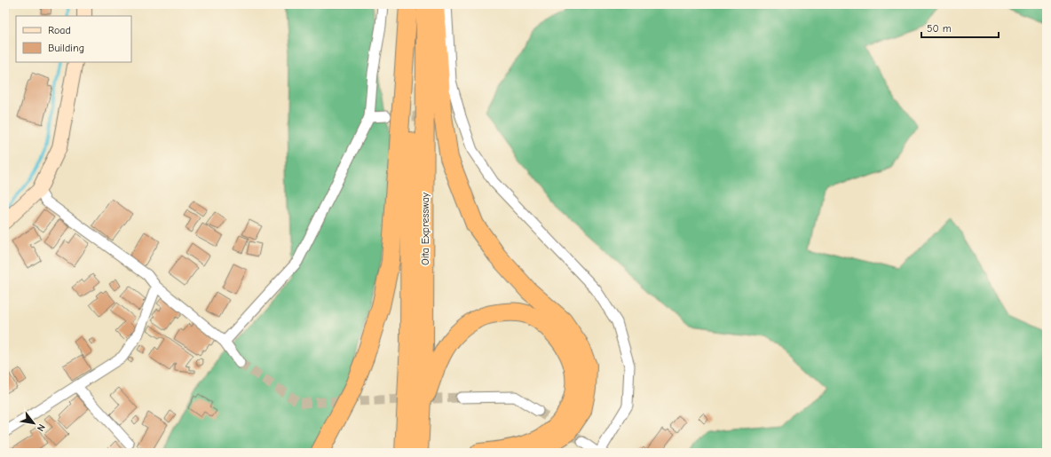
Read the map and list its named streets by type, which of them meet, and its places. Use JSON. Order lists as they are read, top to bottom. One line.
{"streets":{"highway":["Oita Expressway"]},"legend":["Road","Building"],"scale_bar":"50 m","north":"bottom right"}
